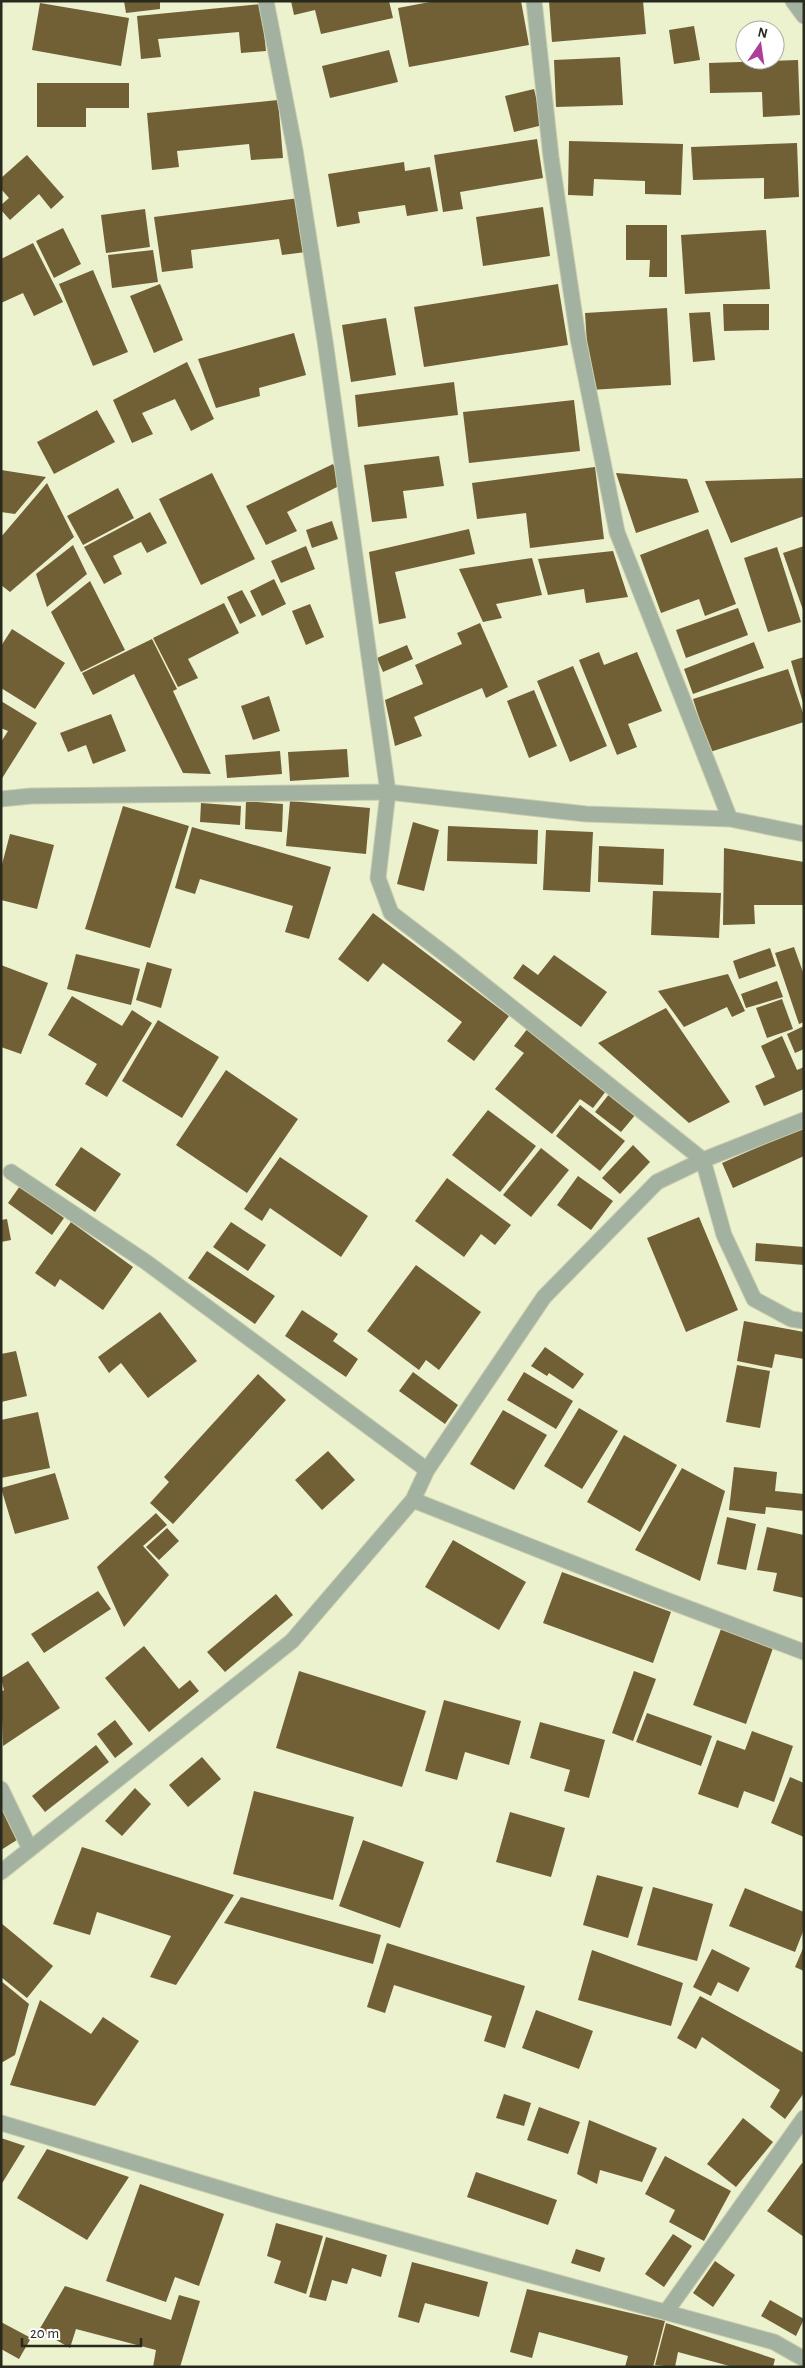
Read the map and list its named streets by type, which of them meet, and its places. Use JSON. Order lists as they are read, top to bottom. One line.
{"scale_bar":"20 m","north":"top"}
